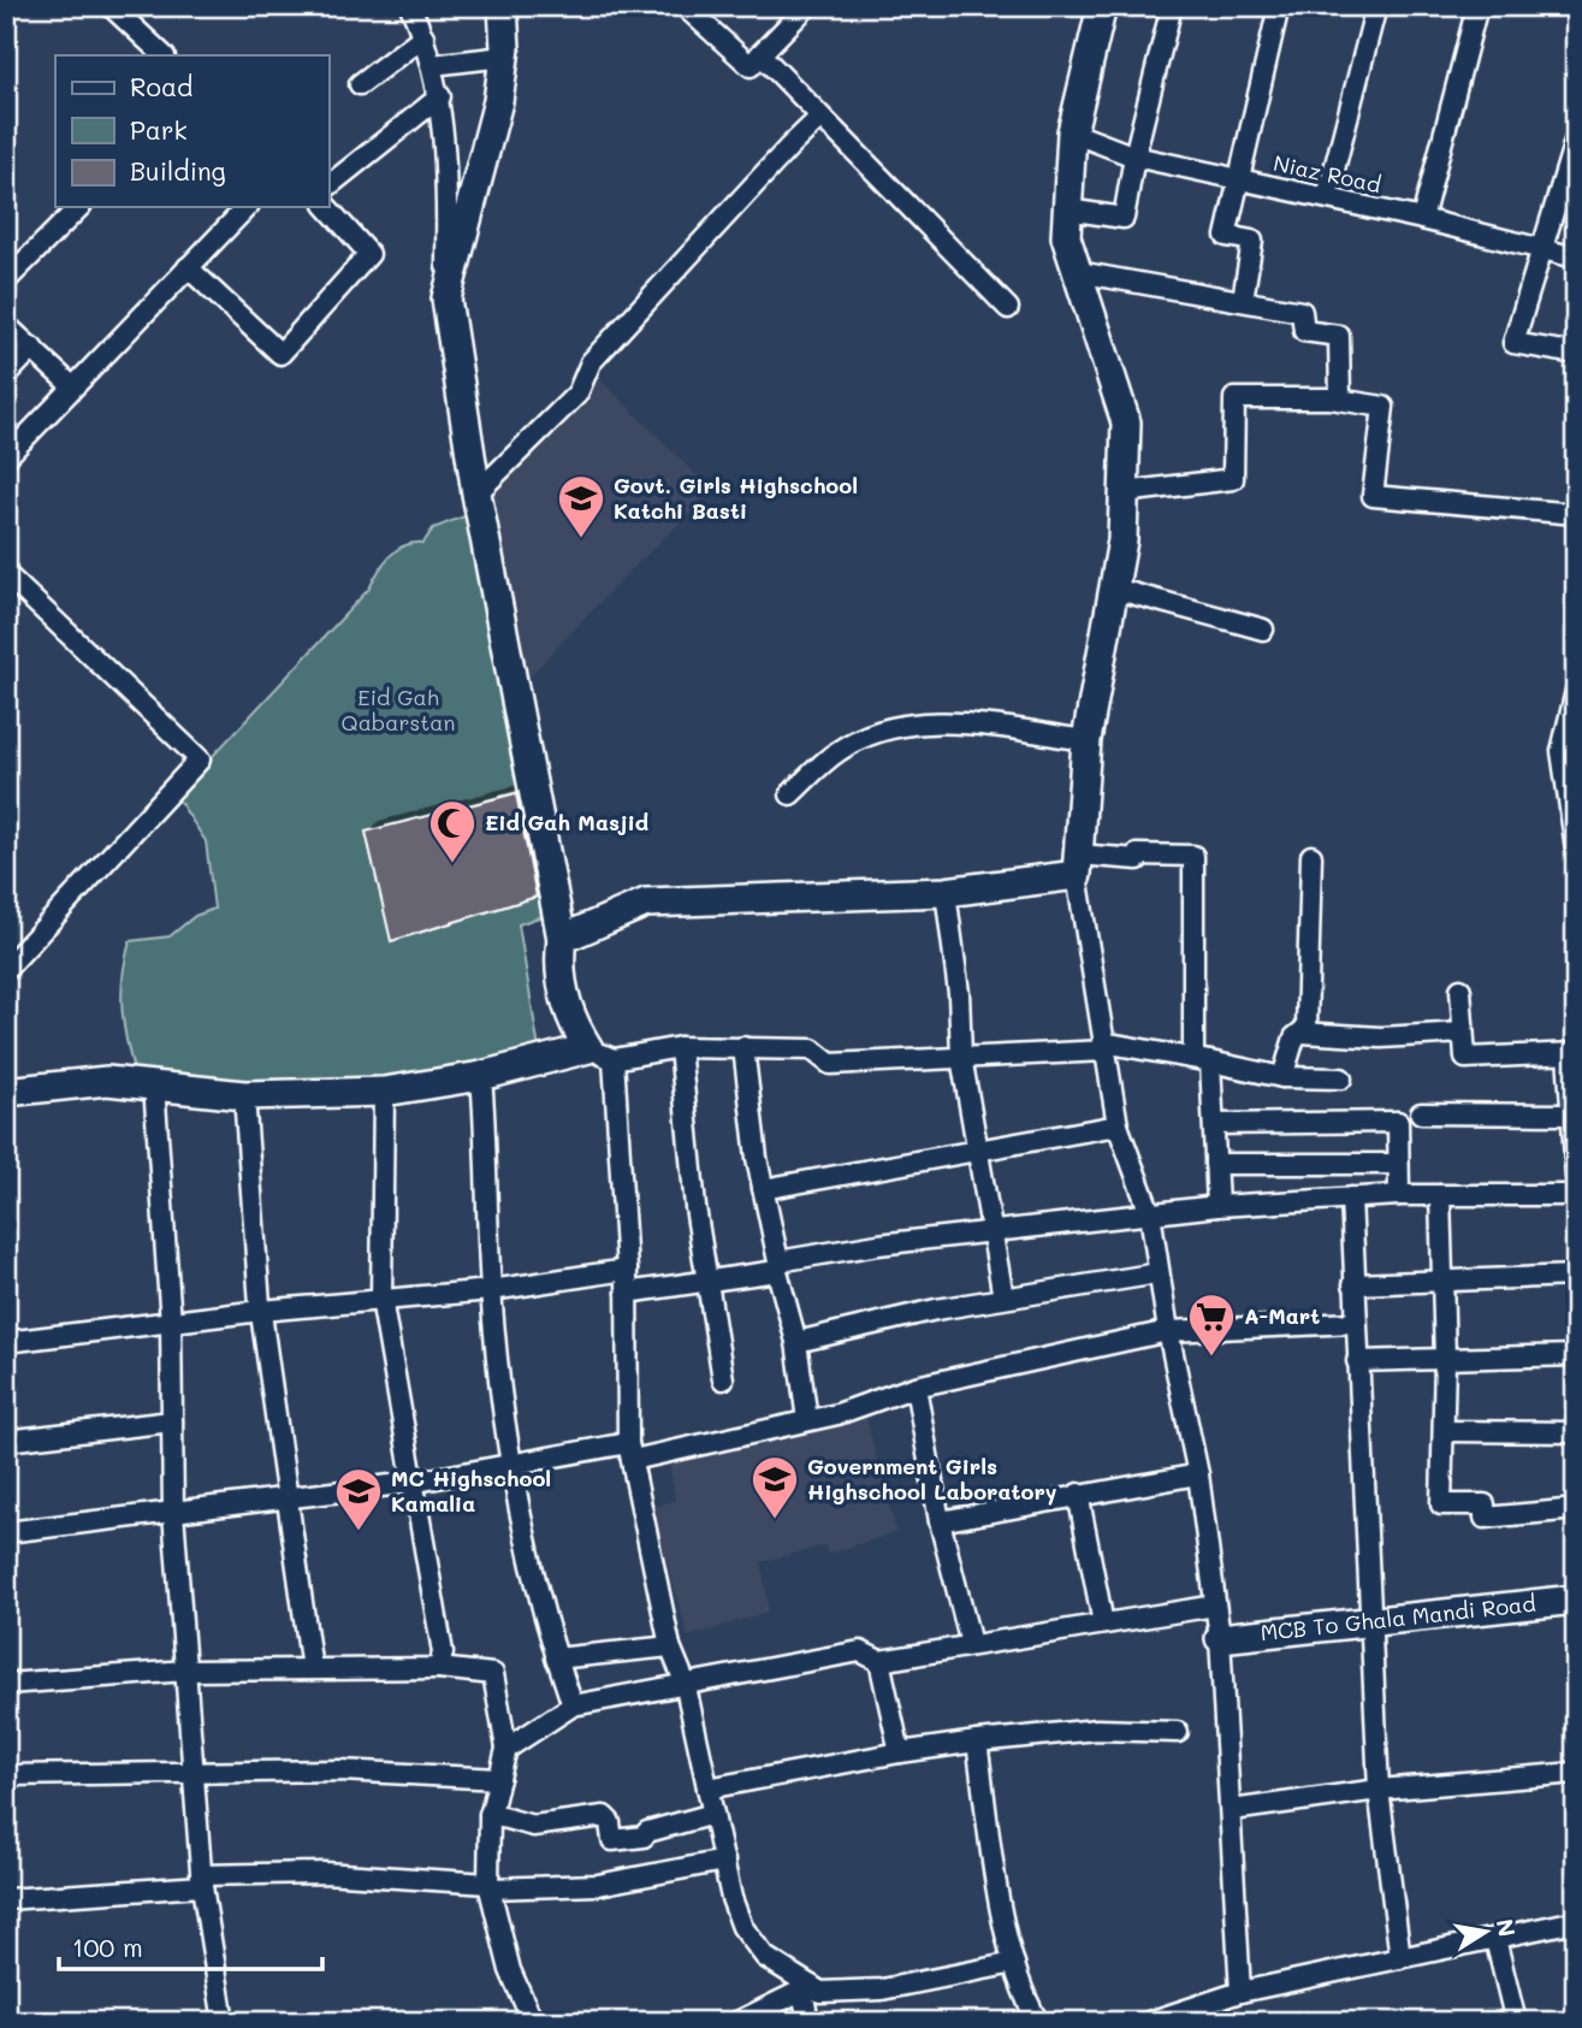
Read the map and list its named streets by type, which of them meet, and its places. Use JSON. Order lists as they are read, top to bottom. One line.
{"streets":{"street":["Niaz Road","MCB To Ghala Mandi Road"]},"parks":["Eid Gah Qabarstan"],"places":{"school or university":["Govt. Girls Highschool Katchi Basti","Government Girls Highschool Laboratory","MC Highschool Kamalia"],"mosque":["Eid Gah Masjid"],"supermarket":["A-Mart"]},"legend":["Road","Park","Building"],"scale_bar":"100 m","north":"right"}
